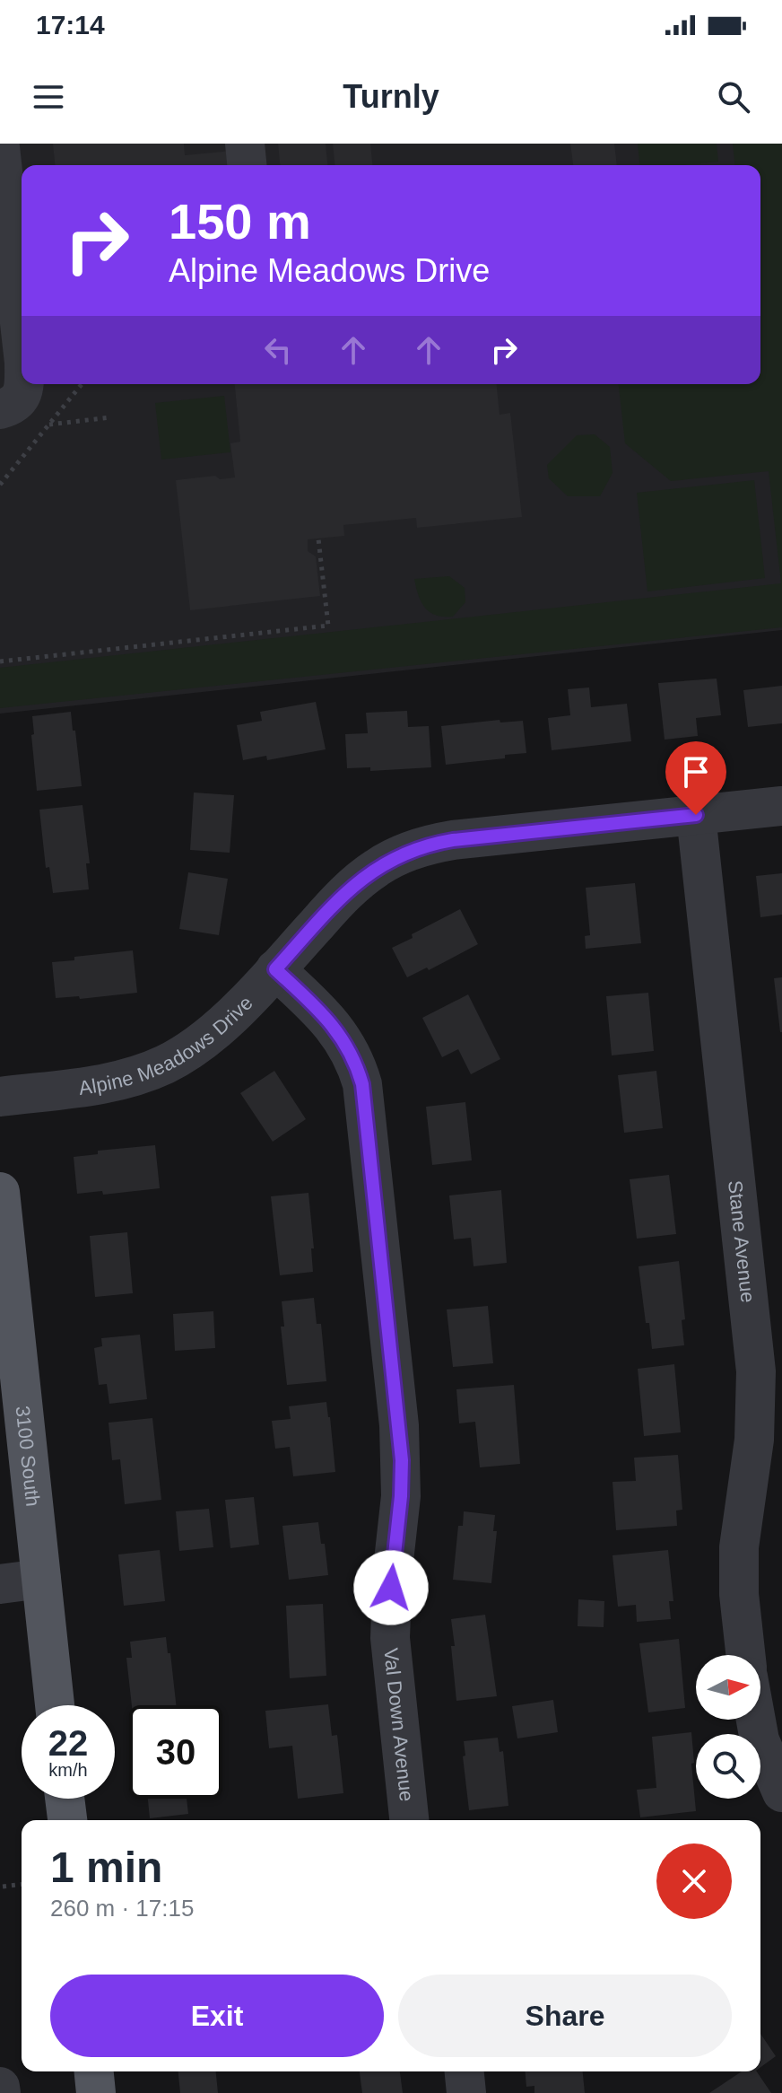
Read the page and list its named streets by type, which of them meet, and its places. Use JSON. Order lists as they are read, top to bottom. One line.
{"streets":{"main road":["3100 South"],"street":["Alpine Meadows Drive","Stane Avenue","Val Down Avenue"]},"crossings":[["Alpine Meadows Drive","Stane Avenue"],["Alpine Meadows Drive","Val Down Avenue"]],"north":"right","page":{"status":"17:14","header":"Turnly","turn":["150 m","Alpine Meadows Drive"],"speed":"22 km/h","limit":"30","heading":["1 min","260 m · 17:15"],"buttons":["Exit","Share"]}}
